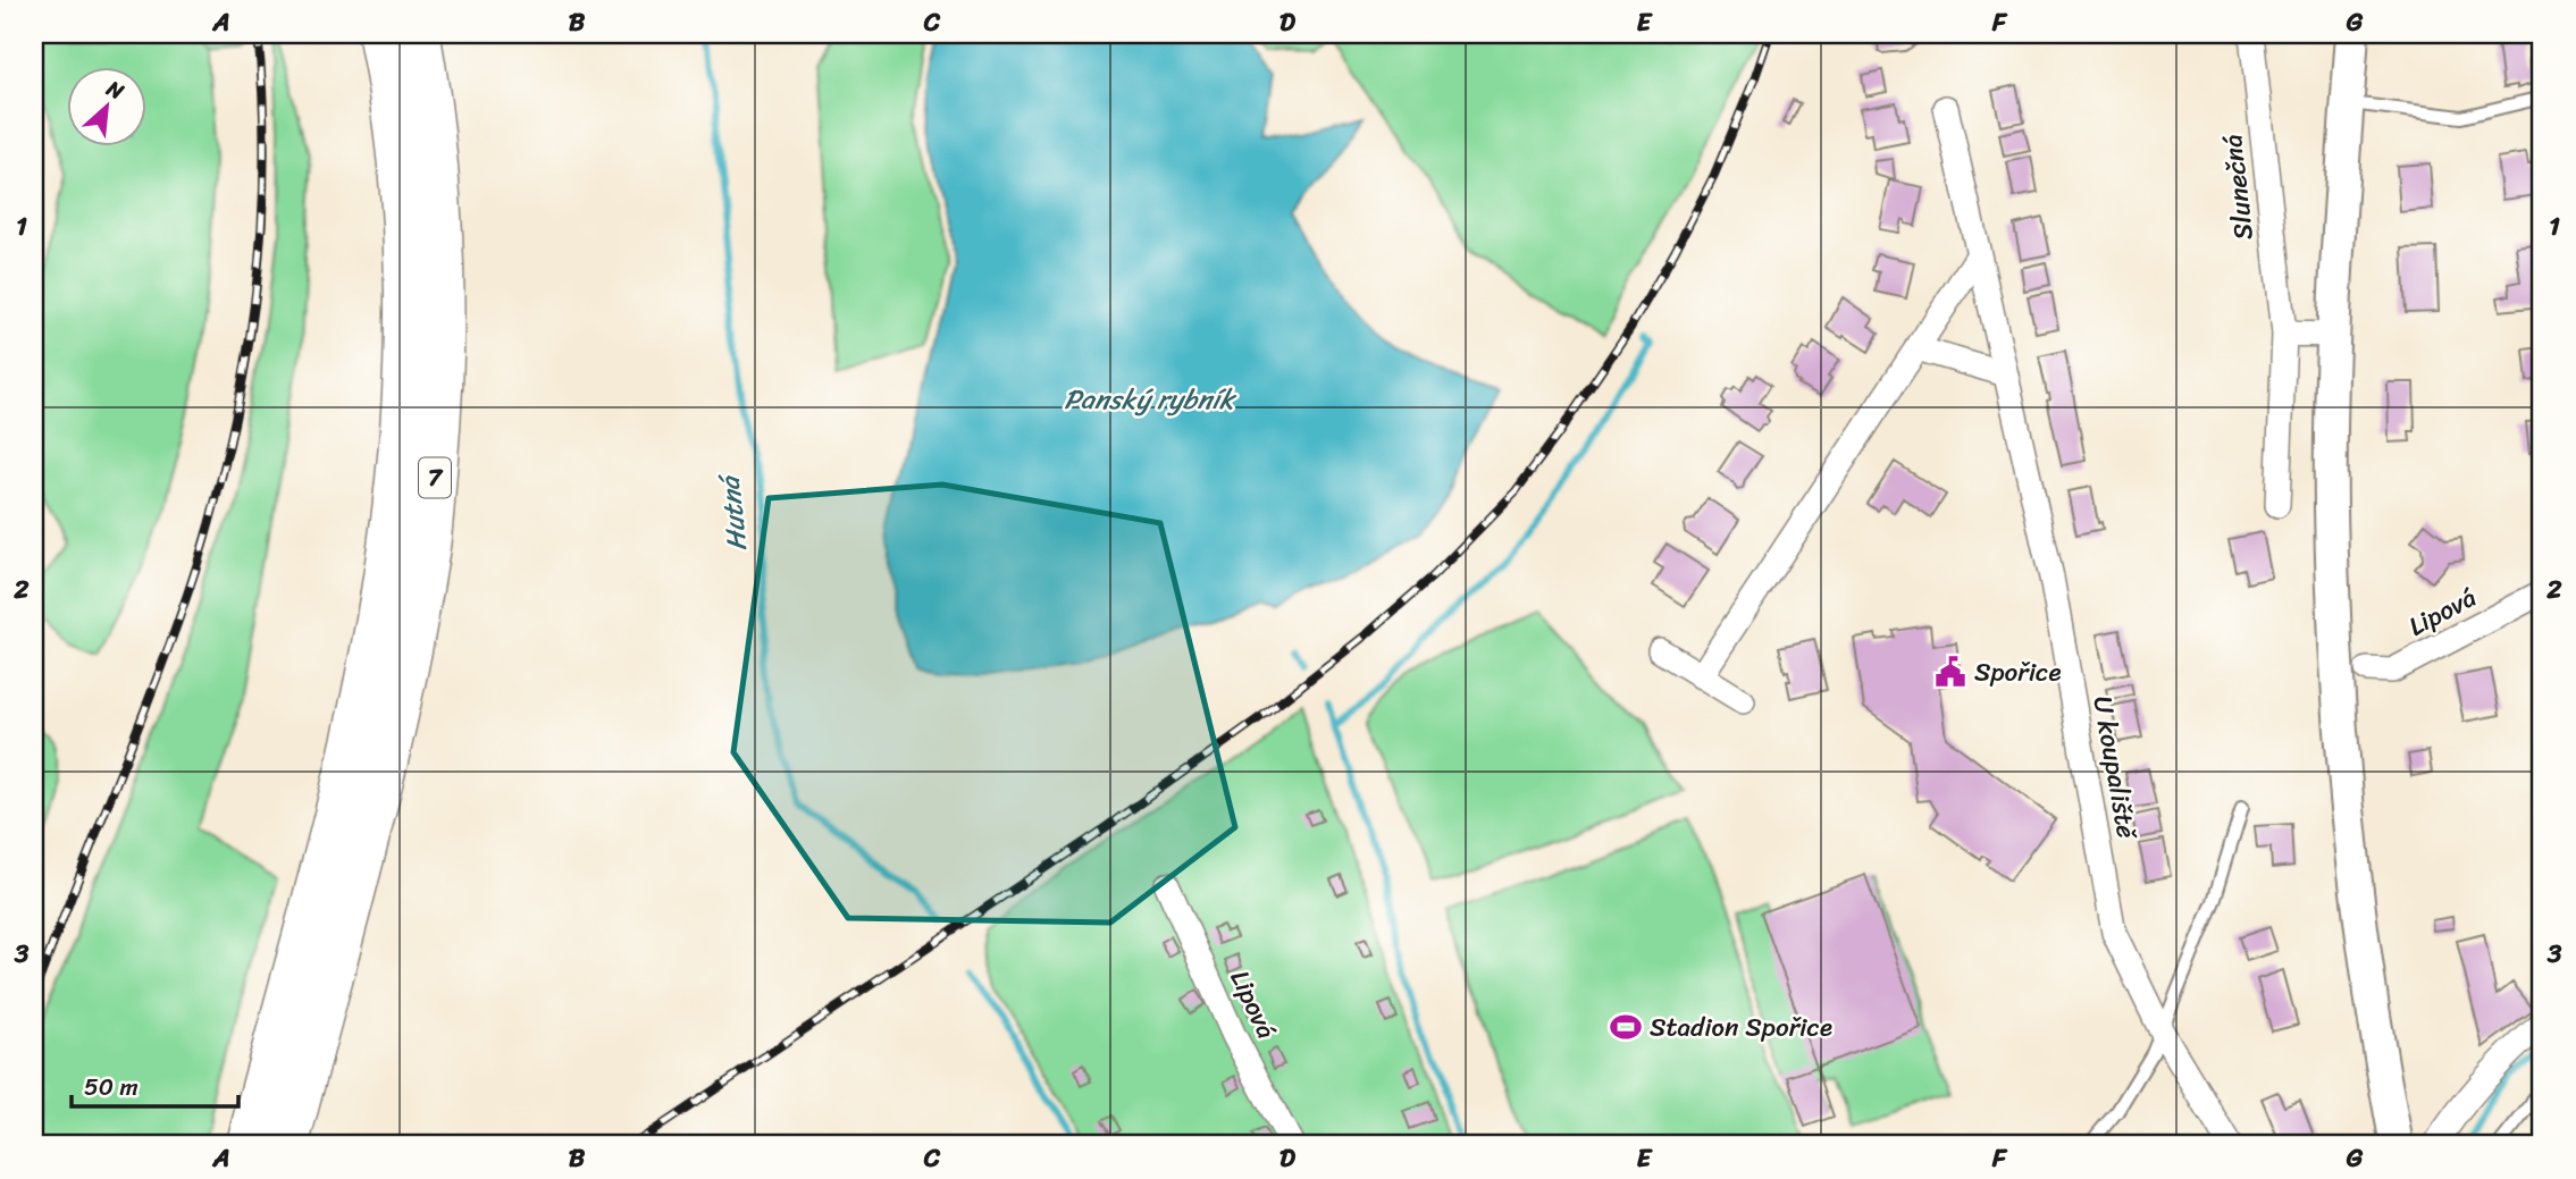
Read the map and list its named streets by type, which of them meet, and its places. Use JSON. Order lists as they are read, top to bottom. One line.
{"streets":{"highway":["7"],"street":["Slunečná","Lipová","U koupaliště"]},"water":["Panský rybník","Hutná"],"places":{"public building":["Spořice"],"sports":["Stadion Spořice"]},"scale_bar":"50 m","north":"top right","grid":{"columns":["A","B","C","D","E","F","G"],"rows":["1","2","3"]}}
